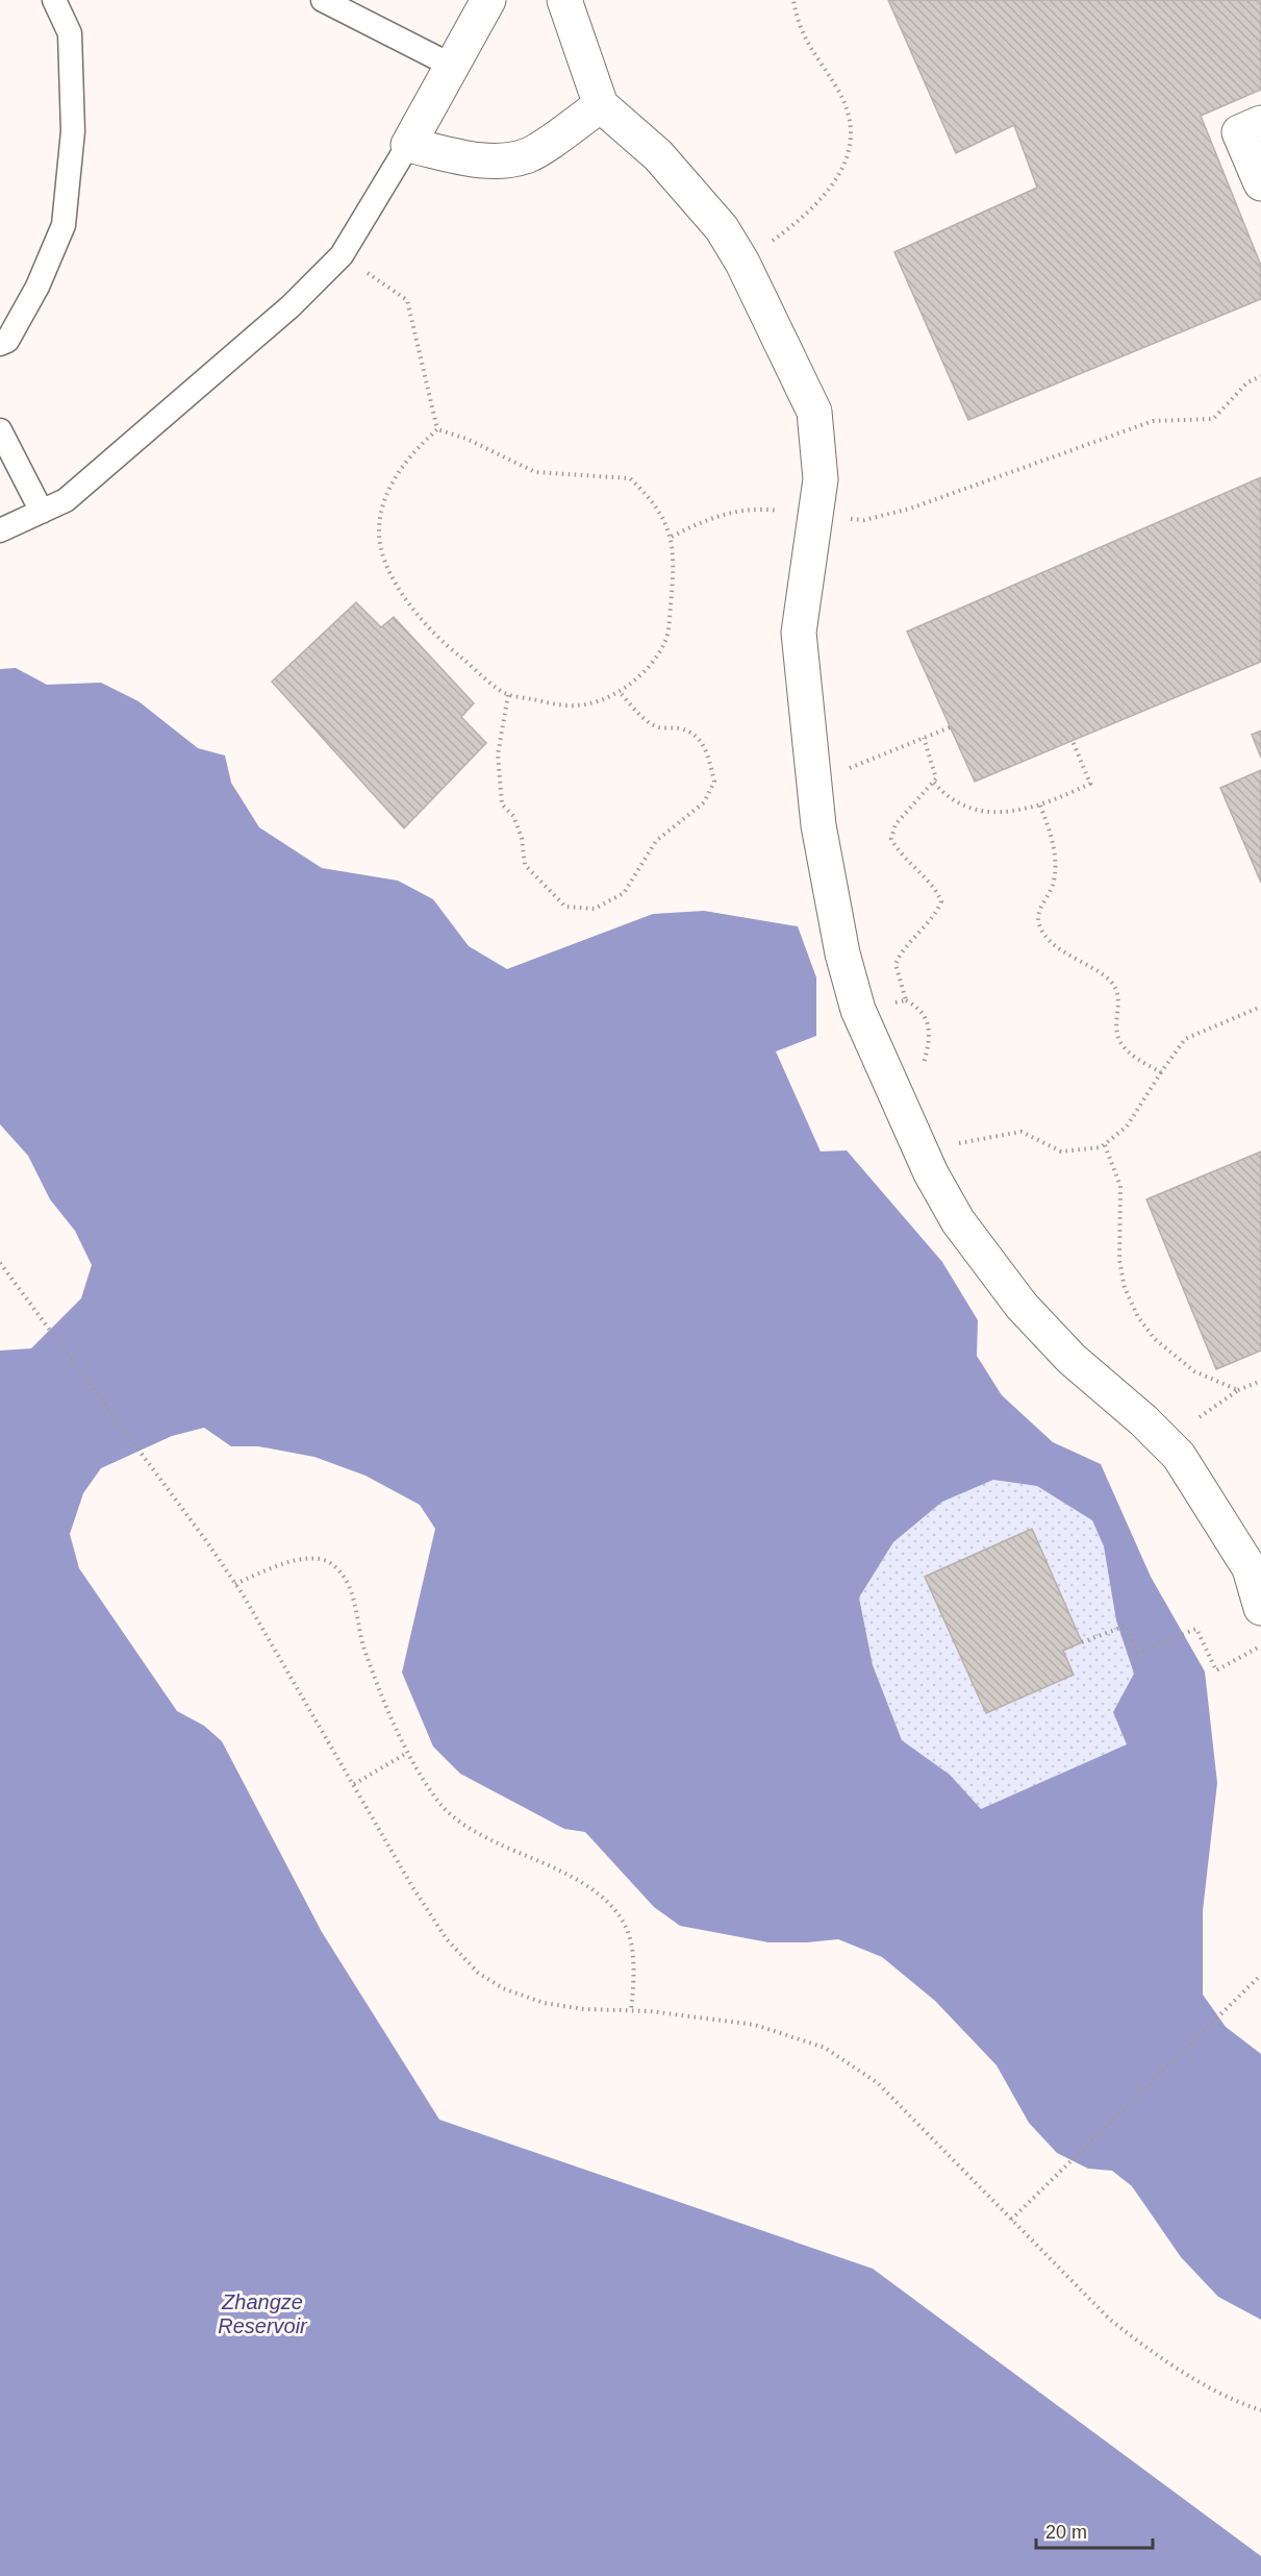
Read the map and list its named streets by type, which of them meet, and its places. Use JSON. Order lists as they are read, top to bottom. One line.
{"water":["Zhangze Reservoir"],"scale_bar":"20 m"}
